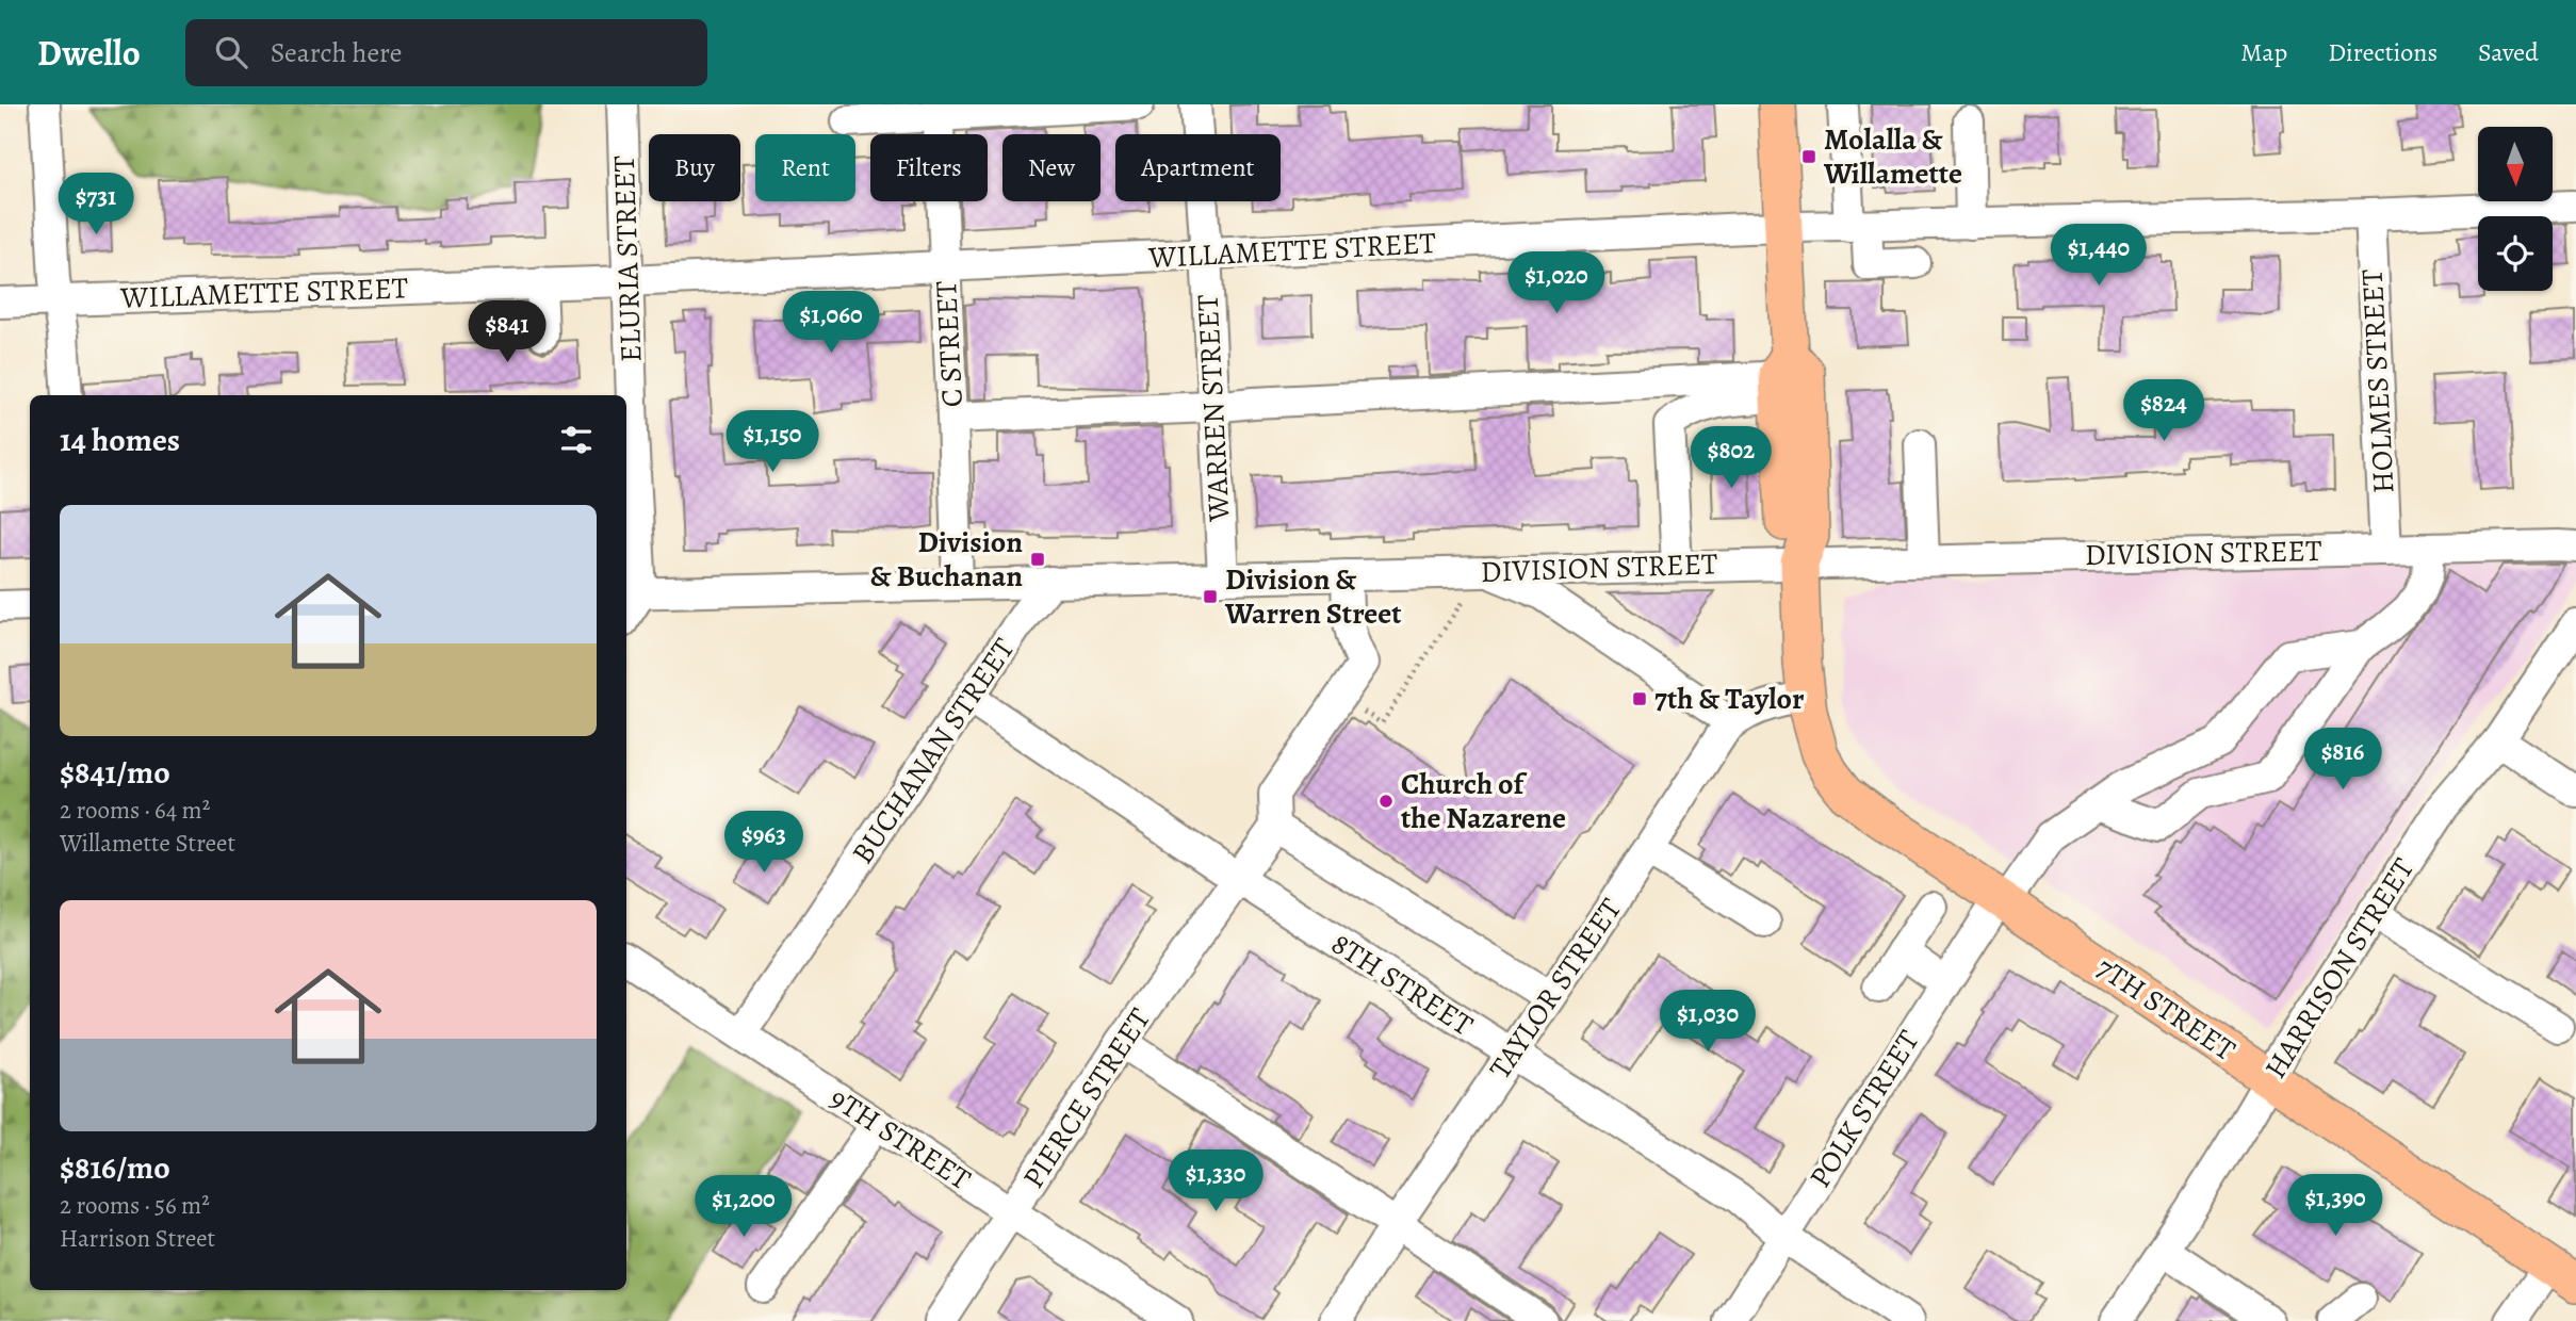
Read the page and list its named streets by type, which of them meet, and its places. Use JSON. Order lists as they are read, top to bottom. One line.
{"streets":{"main road":["7TH STREET"],"street":["WILLAMETTE STREET","ELURIA STREET","C STREET","HOLMES STREET","WARREN STREET","DIVISION STREET","BUCHANAN STREET","HARRISON STREET","8TH STREET","TAYLOR STREET","PIERCE STREET","POLK STREET","9TH STREET"]},"crossings":[["WILLAMETTE STREET","ELURIA STREET"],["WILLAMETTE STREET","C STREET"],["WILLAMETTE STREET","HOLMES STREET"],["WILLAMETTE STREET","WARREN STREET"],["ELURIA STREET","DIVISION STREET"],["C STREET","DIVISION STREET"],["HOLMES STREET","DIVISION STREET"],["WARREN STREET","DIVISION STREET"],["DIVISION STREET","BUCHANAN STREET"],["DIVISION STREET","7TH STREET"],["BUCHANAN STREET","8TH STREET"],["BUCHANAN STREET","9TH STREET"],["HARRISON STREET","7TH STREET"],["8TH STREET","TAYLOR STREET"],["8TH STREET","PIERCE STREET"],["8TH STREET","POLK STREET"],["TAYLOR STREET","7TH STREET"],["7TH STREET","POLK STREET"],["PIERCE STREET","9TH STREET"]],"places":{"transit":["Molalla & Willamette","Division & Buchanan","Division & Warren Street","7th & Taylor"],"other":["Church of the Nazarene"]},"north":"bottom","page":{"header":"Dwello","search":"Search here","nav":["Map","Directions","Saved"],"chip":["Buy","Rent","Filters","New","Apartment"],"price":["$731","$1,440","$1,020","$1,060","$841","$824","$1,150","$802","$816","$963","$1,030","$1,330","$1,390","$1,200"],"heading":"14 homes","list":[{"name":"$841/mo","note":"2 rooms · 64 m² · Willamette Street"},{"name":"$816/mo","note":"2 rooms · 56 m² · Harrison Street"}]}}
